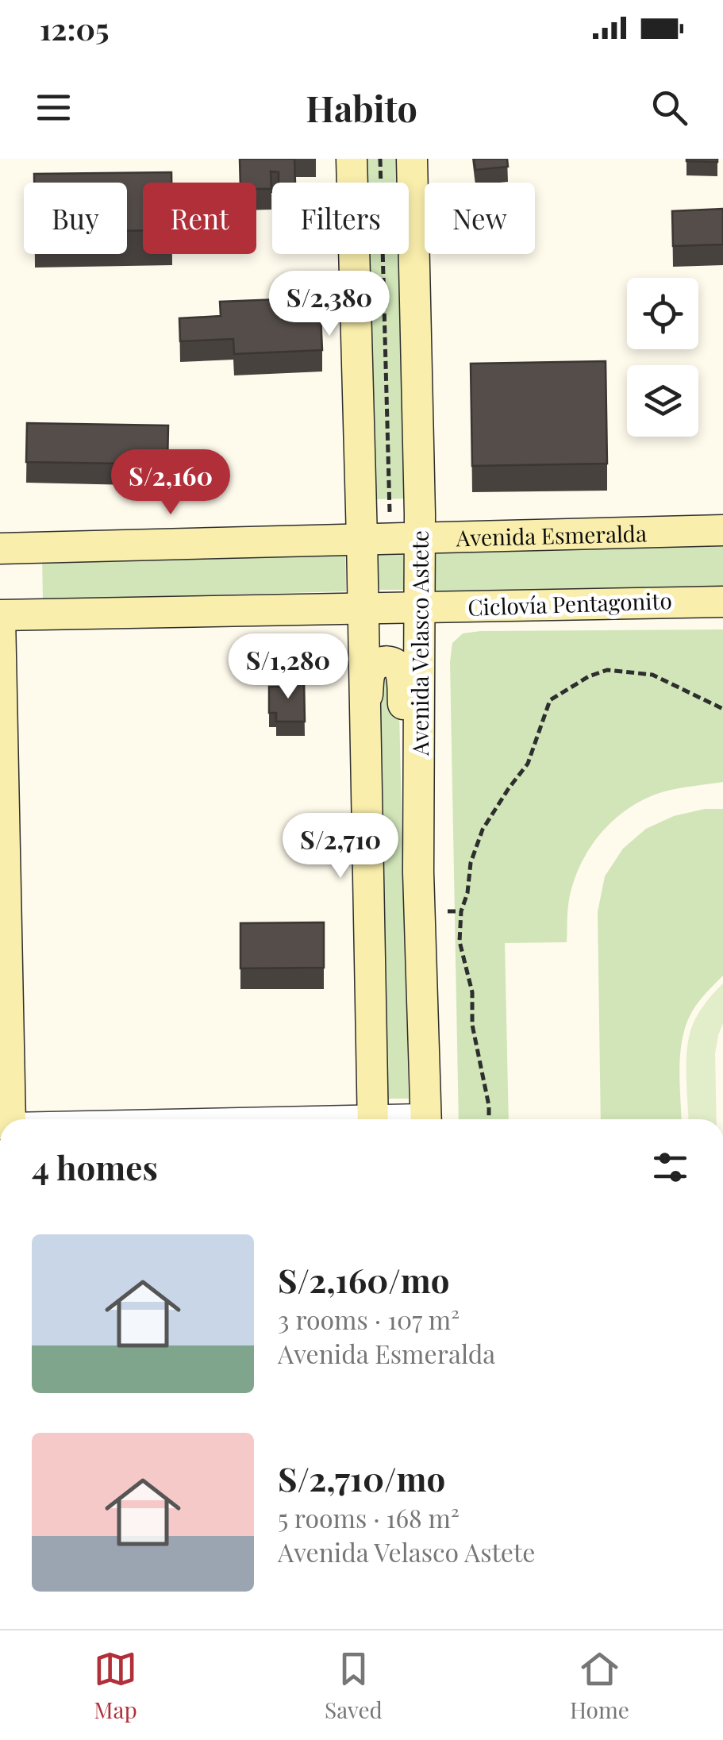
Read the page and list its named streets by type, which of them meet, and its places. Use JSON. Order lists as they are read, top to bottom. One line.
{"streets":{"main road":["Avenida Esmeralda","Avenida Velasco Astete"]},"crossings":[["Avenida Esmeralda","Avenida Velasco Astete"]],"page":{"status":"12:05","header":"Habito","chip":["Buy","Rent","Filters","New"],"price":["S/2,380","S/2,160","S/1,280","S/2,710"],"heading":"4 homes","list":[{"name":"S/2,160/mo","note":"3 rooms · 107 m² · Avenida Esmeralda"},{"name":"S/2,710/mo","note":"5 rooms · 168 m² · Avenida Velasco Astete"}],"tabs":["Map","Saved","Home"]}}
